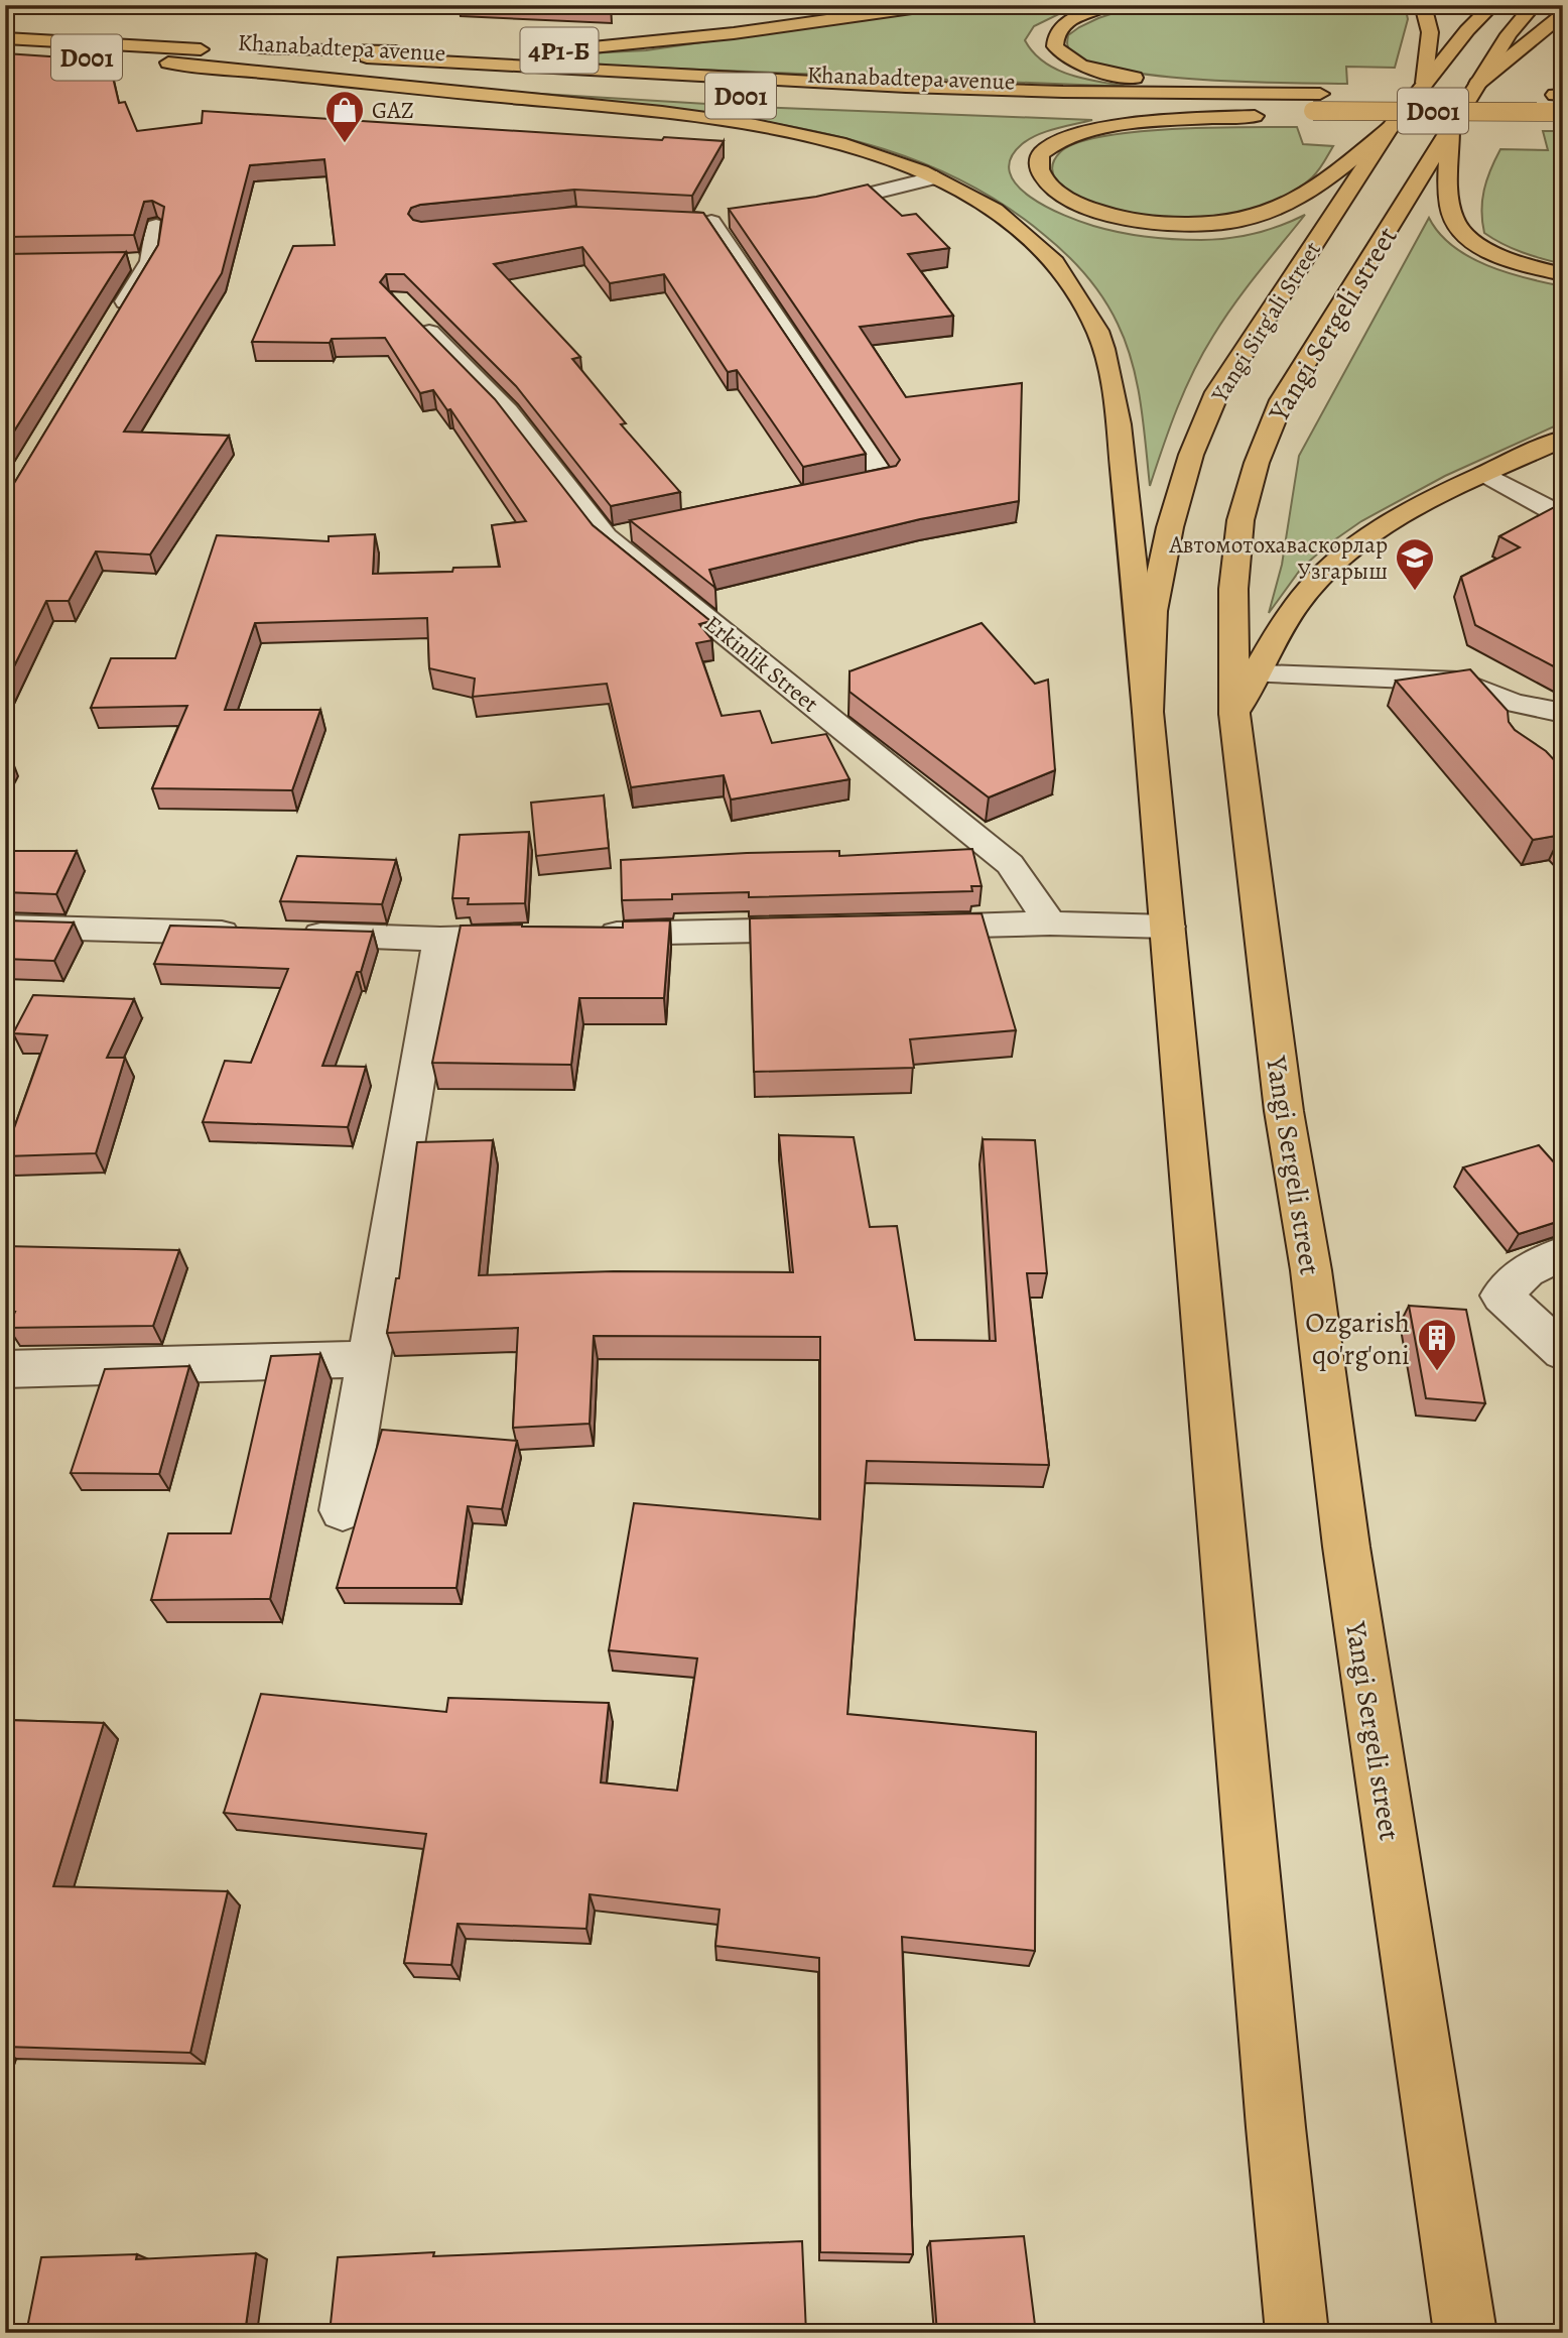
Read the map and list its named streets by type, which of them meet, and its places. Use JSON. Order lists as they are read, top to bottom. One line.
{"streets":{"main road":["Khanabadtepa avenue","4Р1-Б","D001","Yangi Sirg'ali Street","Yangi Sergeli street"],"street":["Erkinlik Street"]},"crossings":[["Khanabadtepa avenue","4Р1-Б"]],"places":{"shop":["GAZ"],"school or university":["Автомотохаваскорлар Узгарыш"],"building":["Ozgarish qo'rg'oni"]}}
